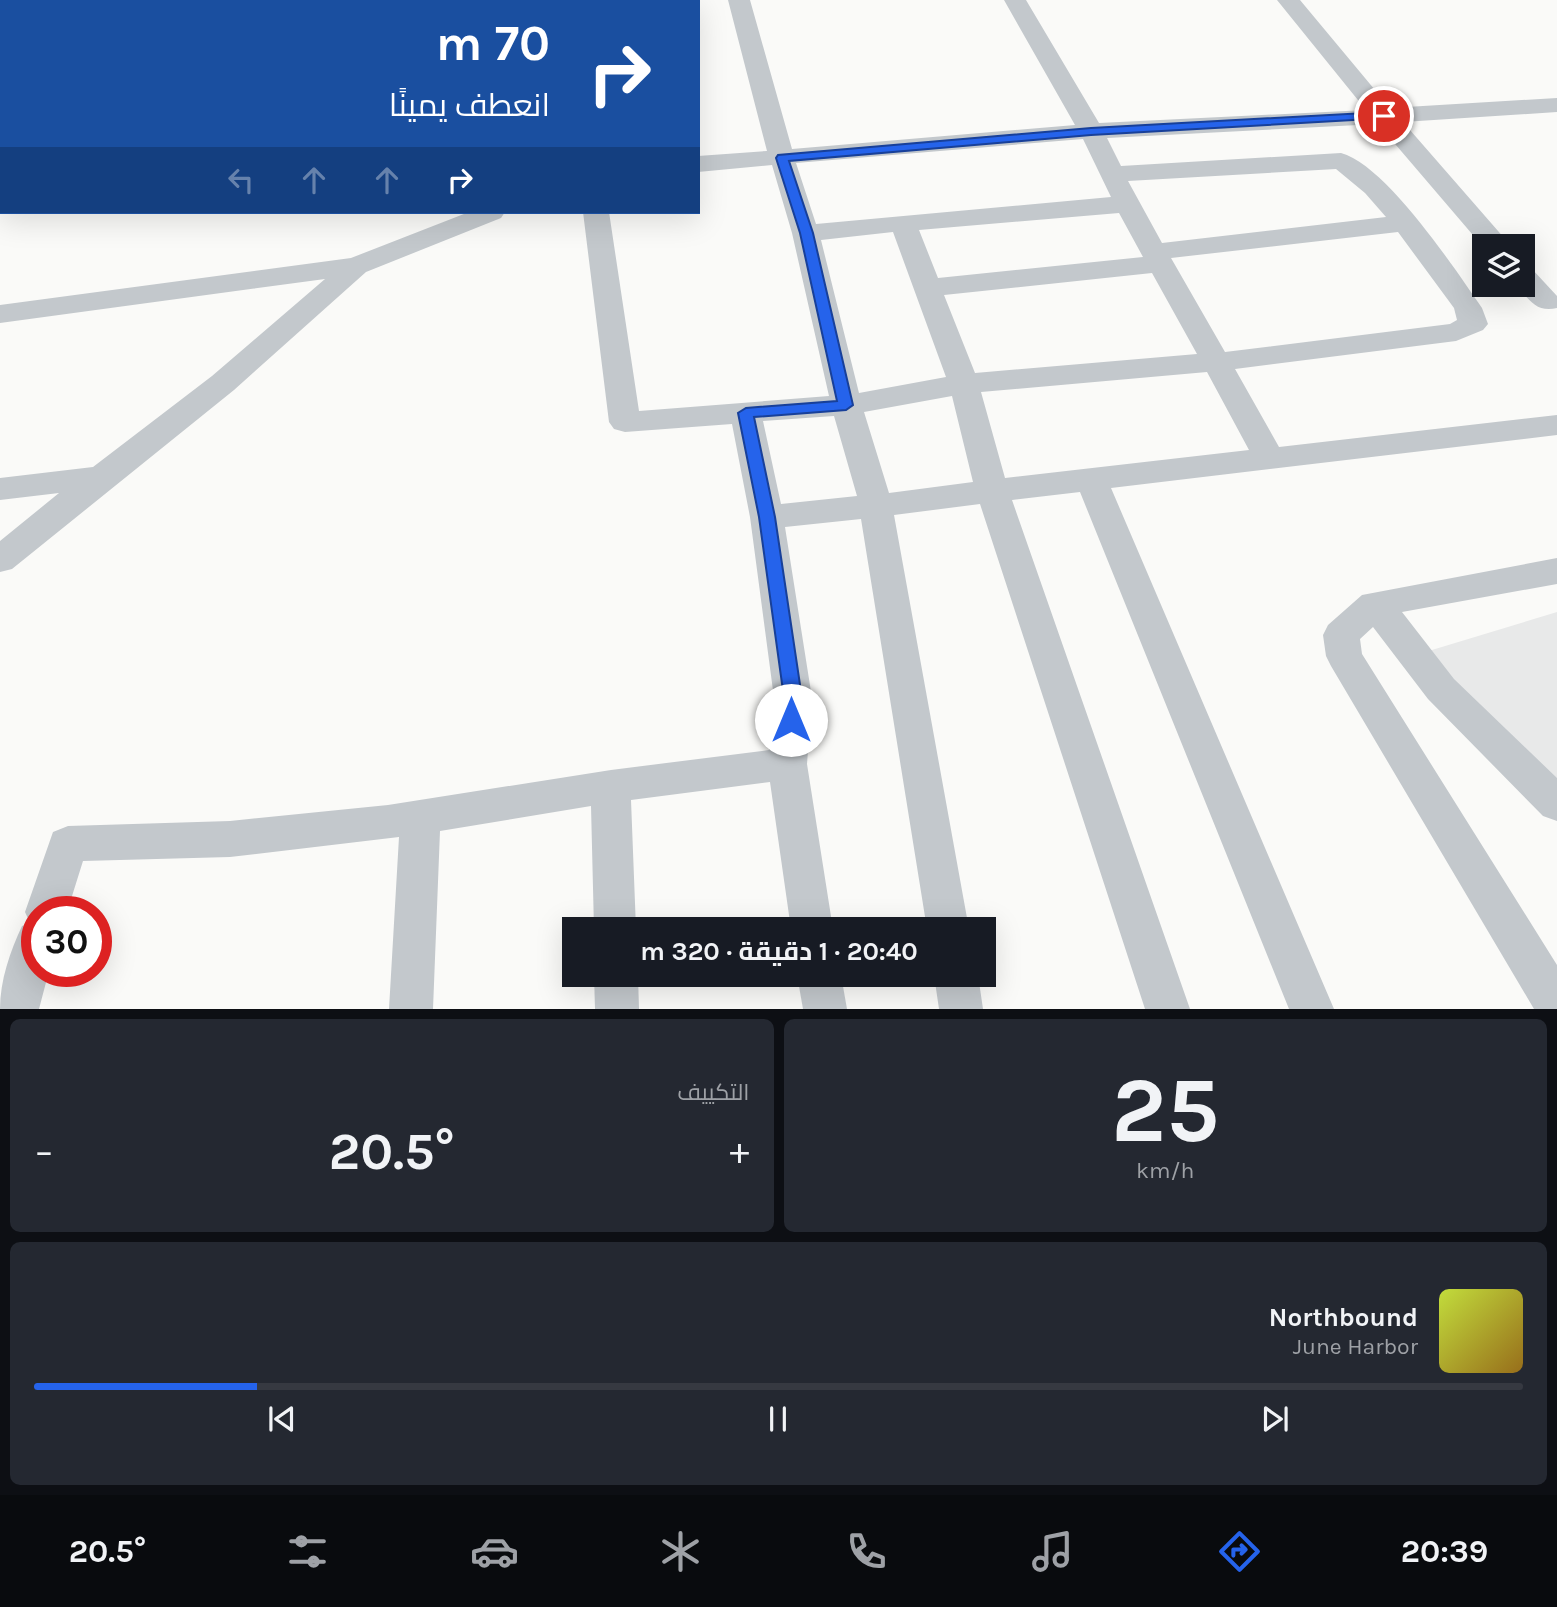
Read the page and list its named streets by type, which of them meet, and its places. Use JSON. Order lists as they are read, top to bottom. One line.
{"page":{"turn":["70 m","انعطف يمينًا"],"limit":"30","trip":"20:40 · 1 دقيقة · 320 m","tile":[["25","km/h"],"التكييف"],"heat":["−","20.5°","+"],"song":["Northbound","June Harbor"],"tabs":["20:39","20.5°"]}}
